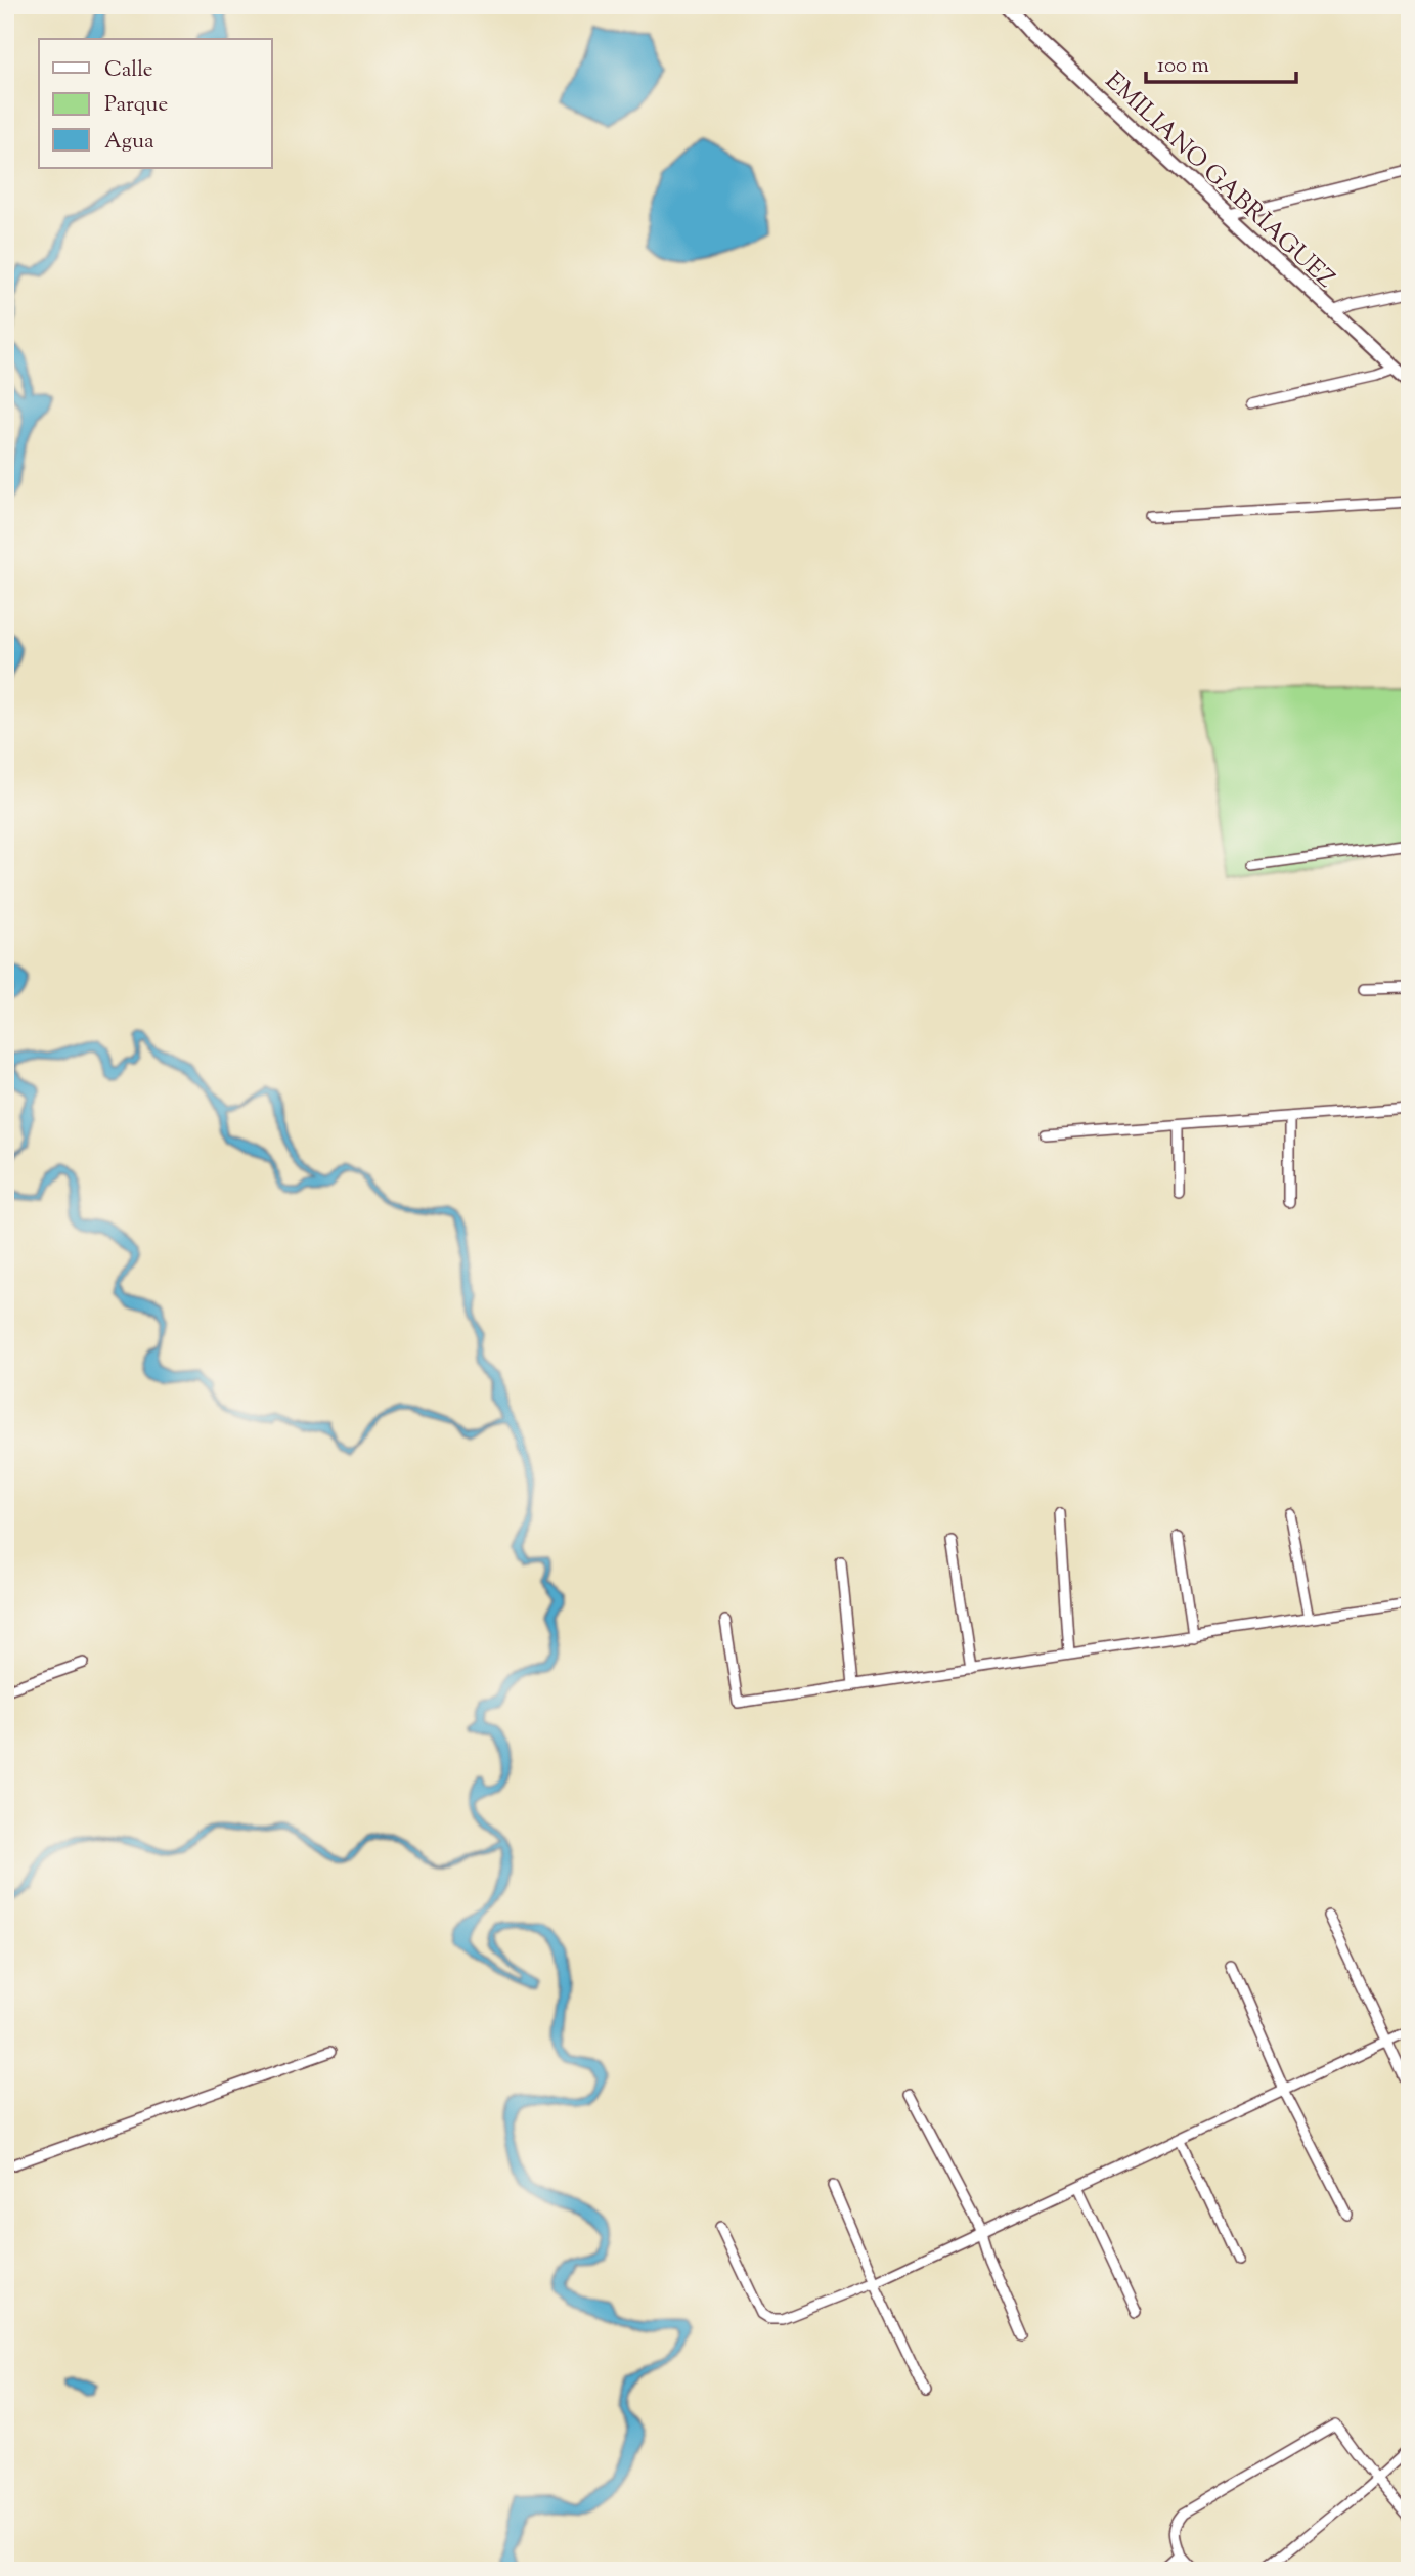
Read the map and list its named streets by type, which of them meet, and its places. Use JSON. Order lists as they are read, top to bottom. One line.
{"streets":{"main road":["EMILIANO GABRIAGUEZ"]},"legend":["Calle","Parque","Agua"],"scale_bar":"100 m"}
